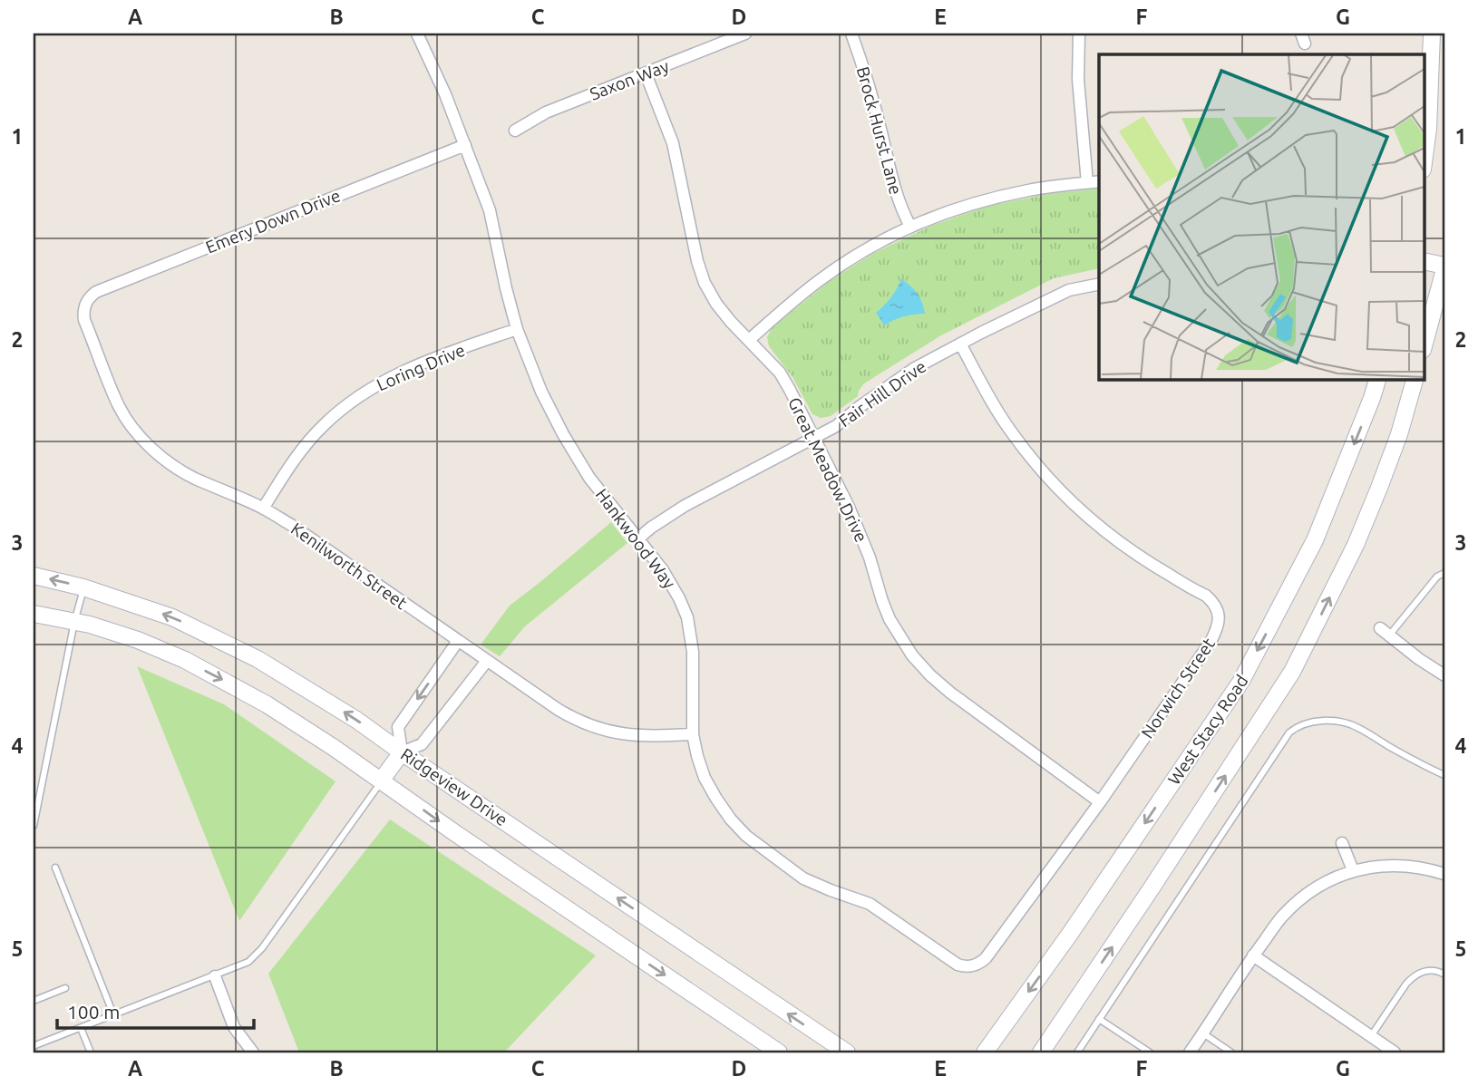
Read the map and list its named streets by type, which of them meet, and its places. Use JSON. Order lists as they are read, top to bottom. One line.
{"streets":{"main road":["West Stacy Road","Ridgeview Drive"],"street":["Saxon Way","Brock Hurst Lane","Emery Down Drive","Loring Drive","Fair Hill Drive","Great Meadow Drive","Hankwood Way","Kenilworth Street","Norwich Street"]},"crossings":[["Saxon Way","Great Meadow Drive"],["Emery Down Drive","Hankwood Way"],["Emery Down Drive","Kenilworth Street"],["Loring Drive","Hankwood Way"],["Loring Drive","Kenilworth Street"],["Fair Hill Drive","Great Meadow Drive"],["Fair Hill Drive","Hankwood Way"],["Fair Hill Drive","Norwich Street"],["Great Meadow Drive","Norwich Street"],["Hankwood Way","Kenilworth Street"],["Hankwood Way","Norwich Street"]],"scale_bar":"100 m","grid":{"columns":["A","B","C","D","E","F","G"],"rows":["1","2","3","4","5"]}}
